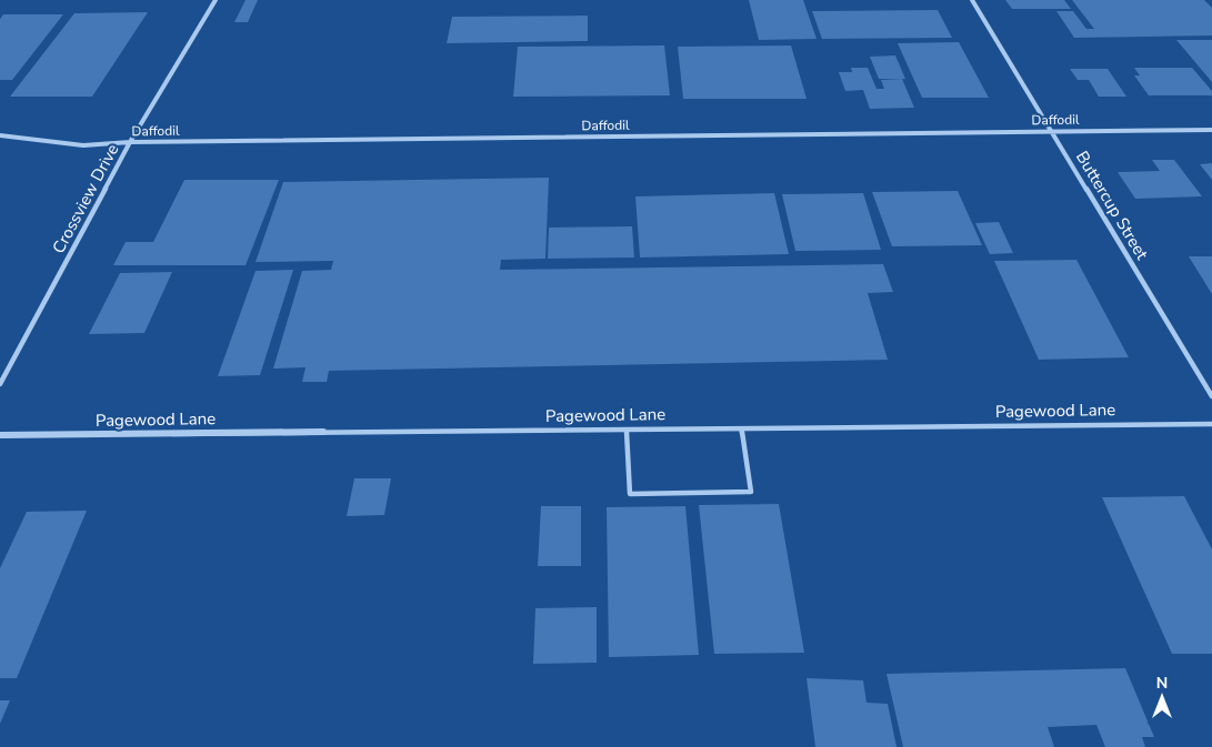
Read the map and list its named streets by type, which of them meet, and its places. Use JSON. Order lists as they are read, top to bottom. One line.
{"streets":{"street":["Daffodil","Crossview Drive","Buttercup Street","Pagewood Lane"]},"crossings":[["Daffodil","Crossview Drive"],["Daffodil","Buttercup Street"]],"north":"top"}
